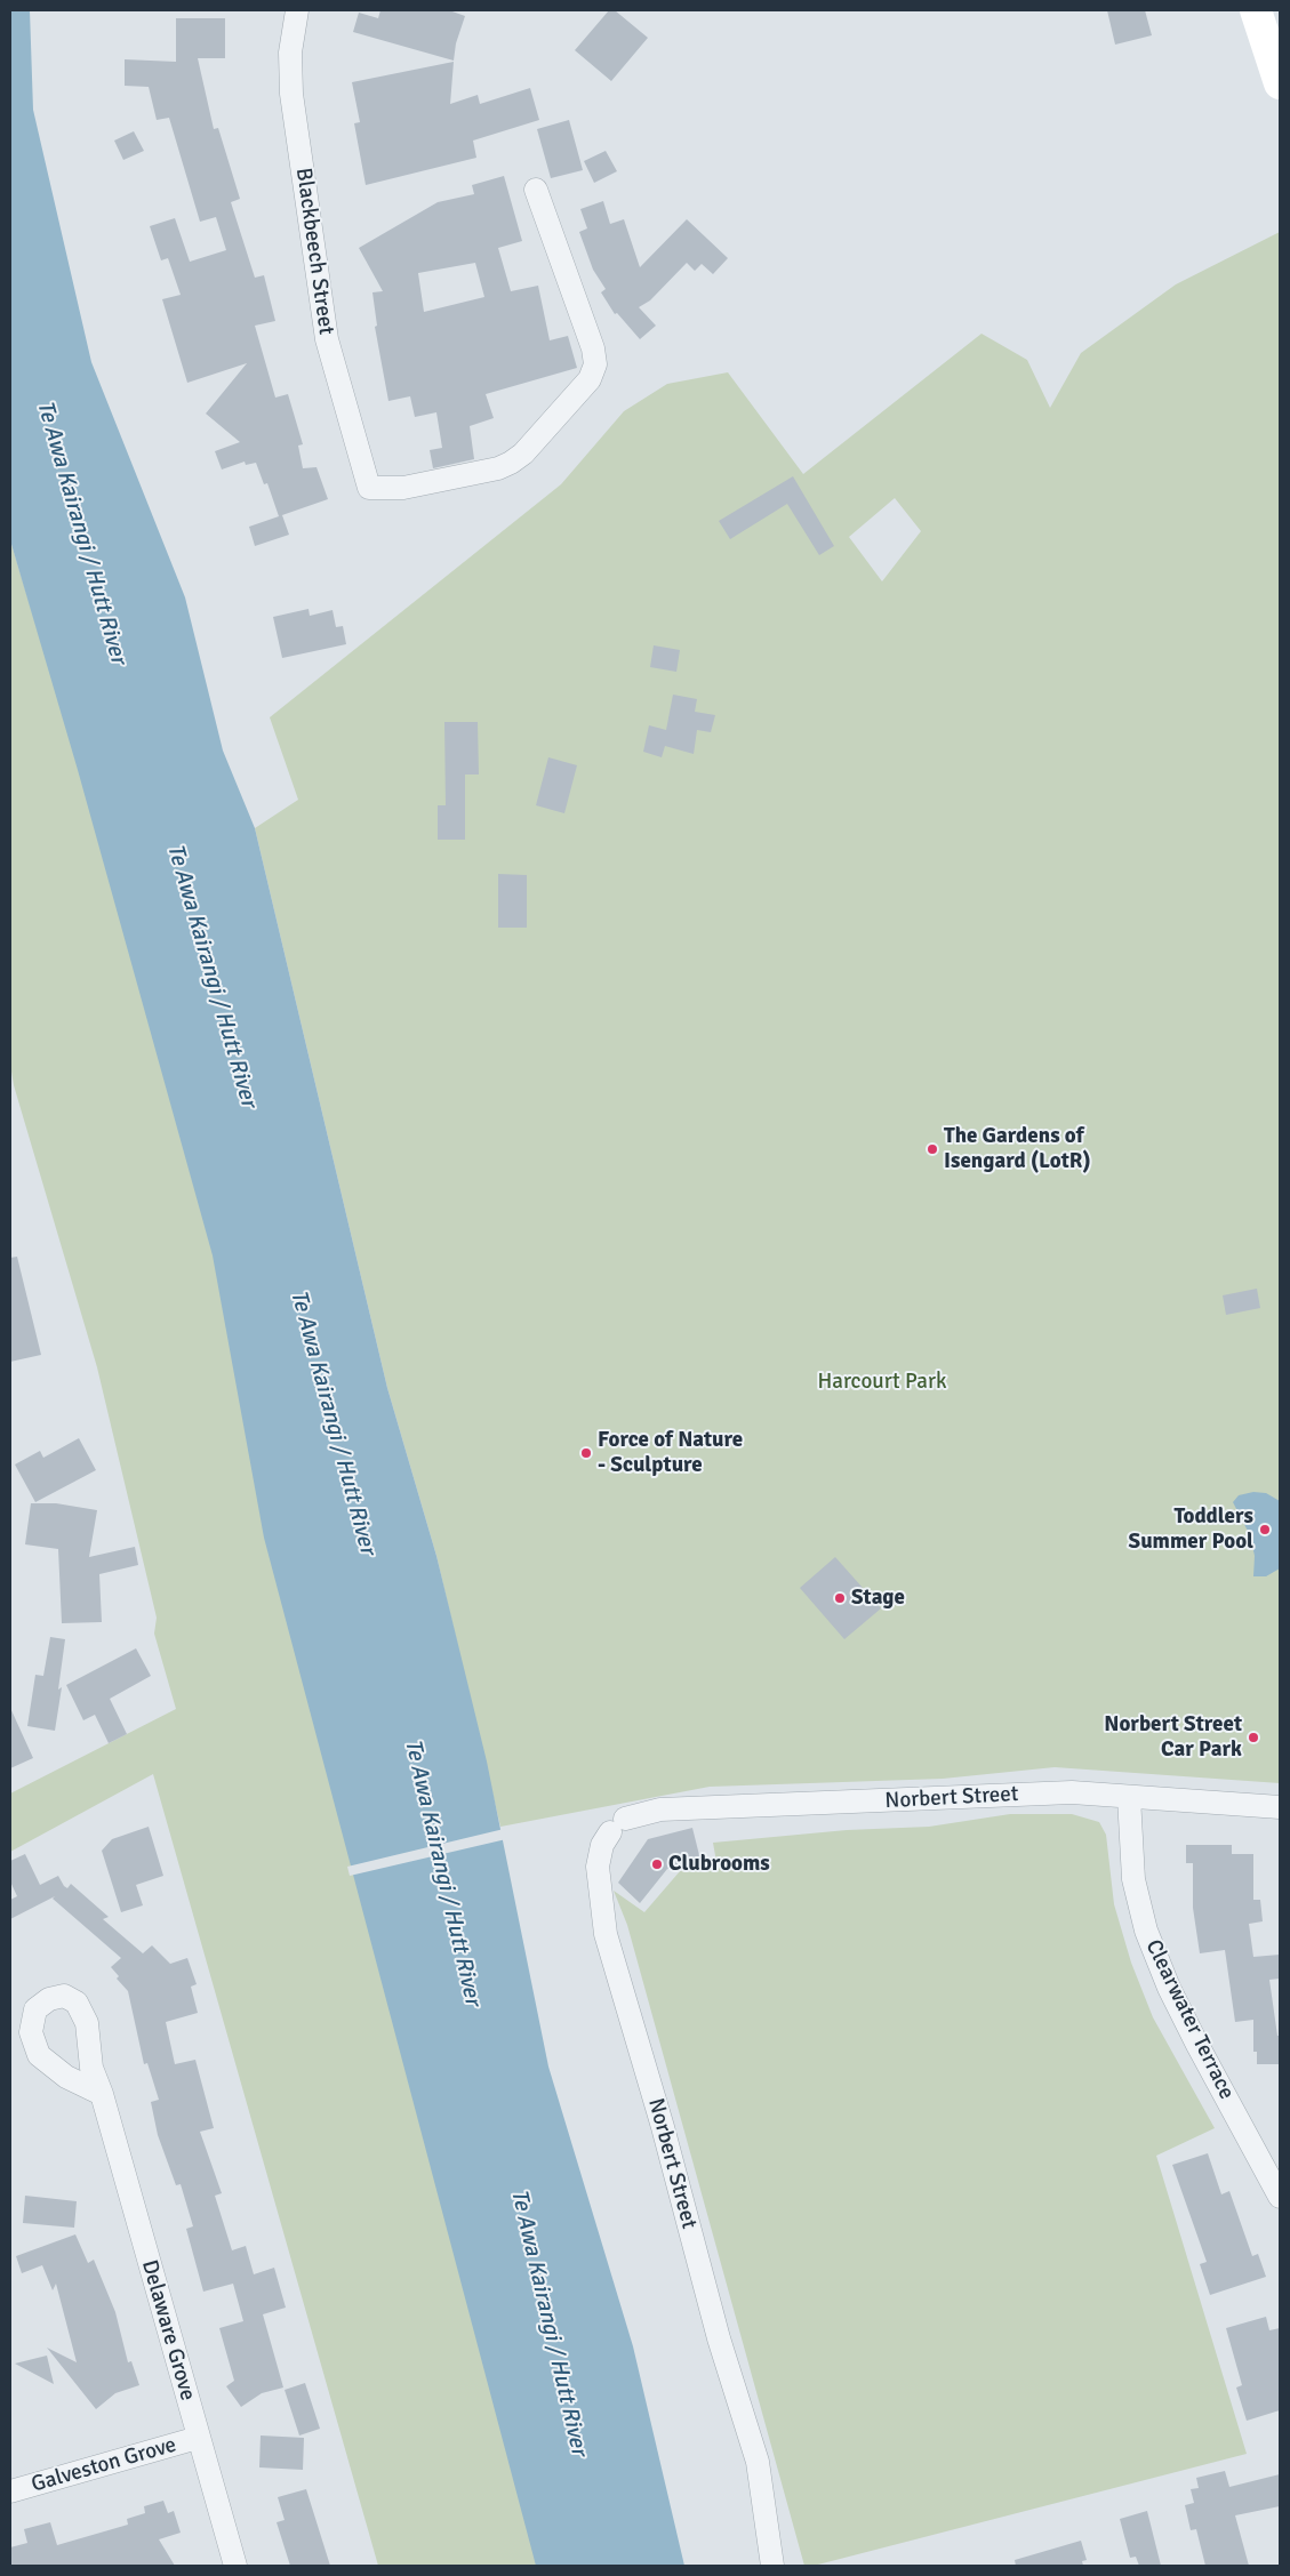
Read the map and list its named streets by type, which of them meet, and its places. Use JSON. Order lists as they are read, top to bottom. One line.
{"streets":{"street":["Blackbeech Street","Norbert Street","Clearwater Terrace","Delaware Grove","Galveston Grove"]},"crossings":[["Norbert Street","Clearwater Terrace"],["Delaware Grove","Galveston Grove"]],"water":["Te Awa Kairangi / Hutt River"],"parks":["Harcourt Park"],"places":["The Gardens of Isengard (LotR)","Force of Nature - Sculpture","Toddlers Summer Pool","Stage","Norbert Street Car Park","Clubrooms"]}
